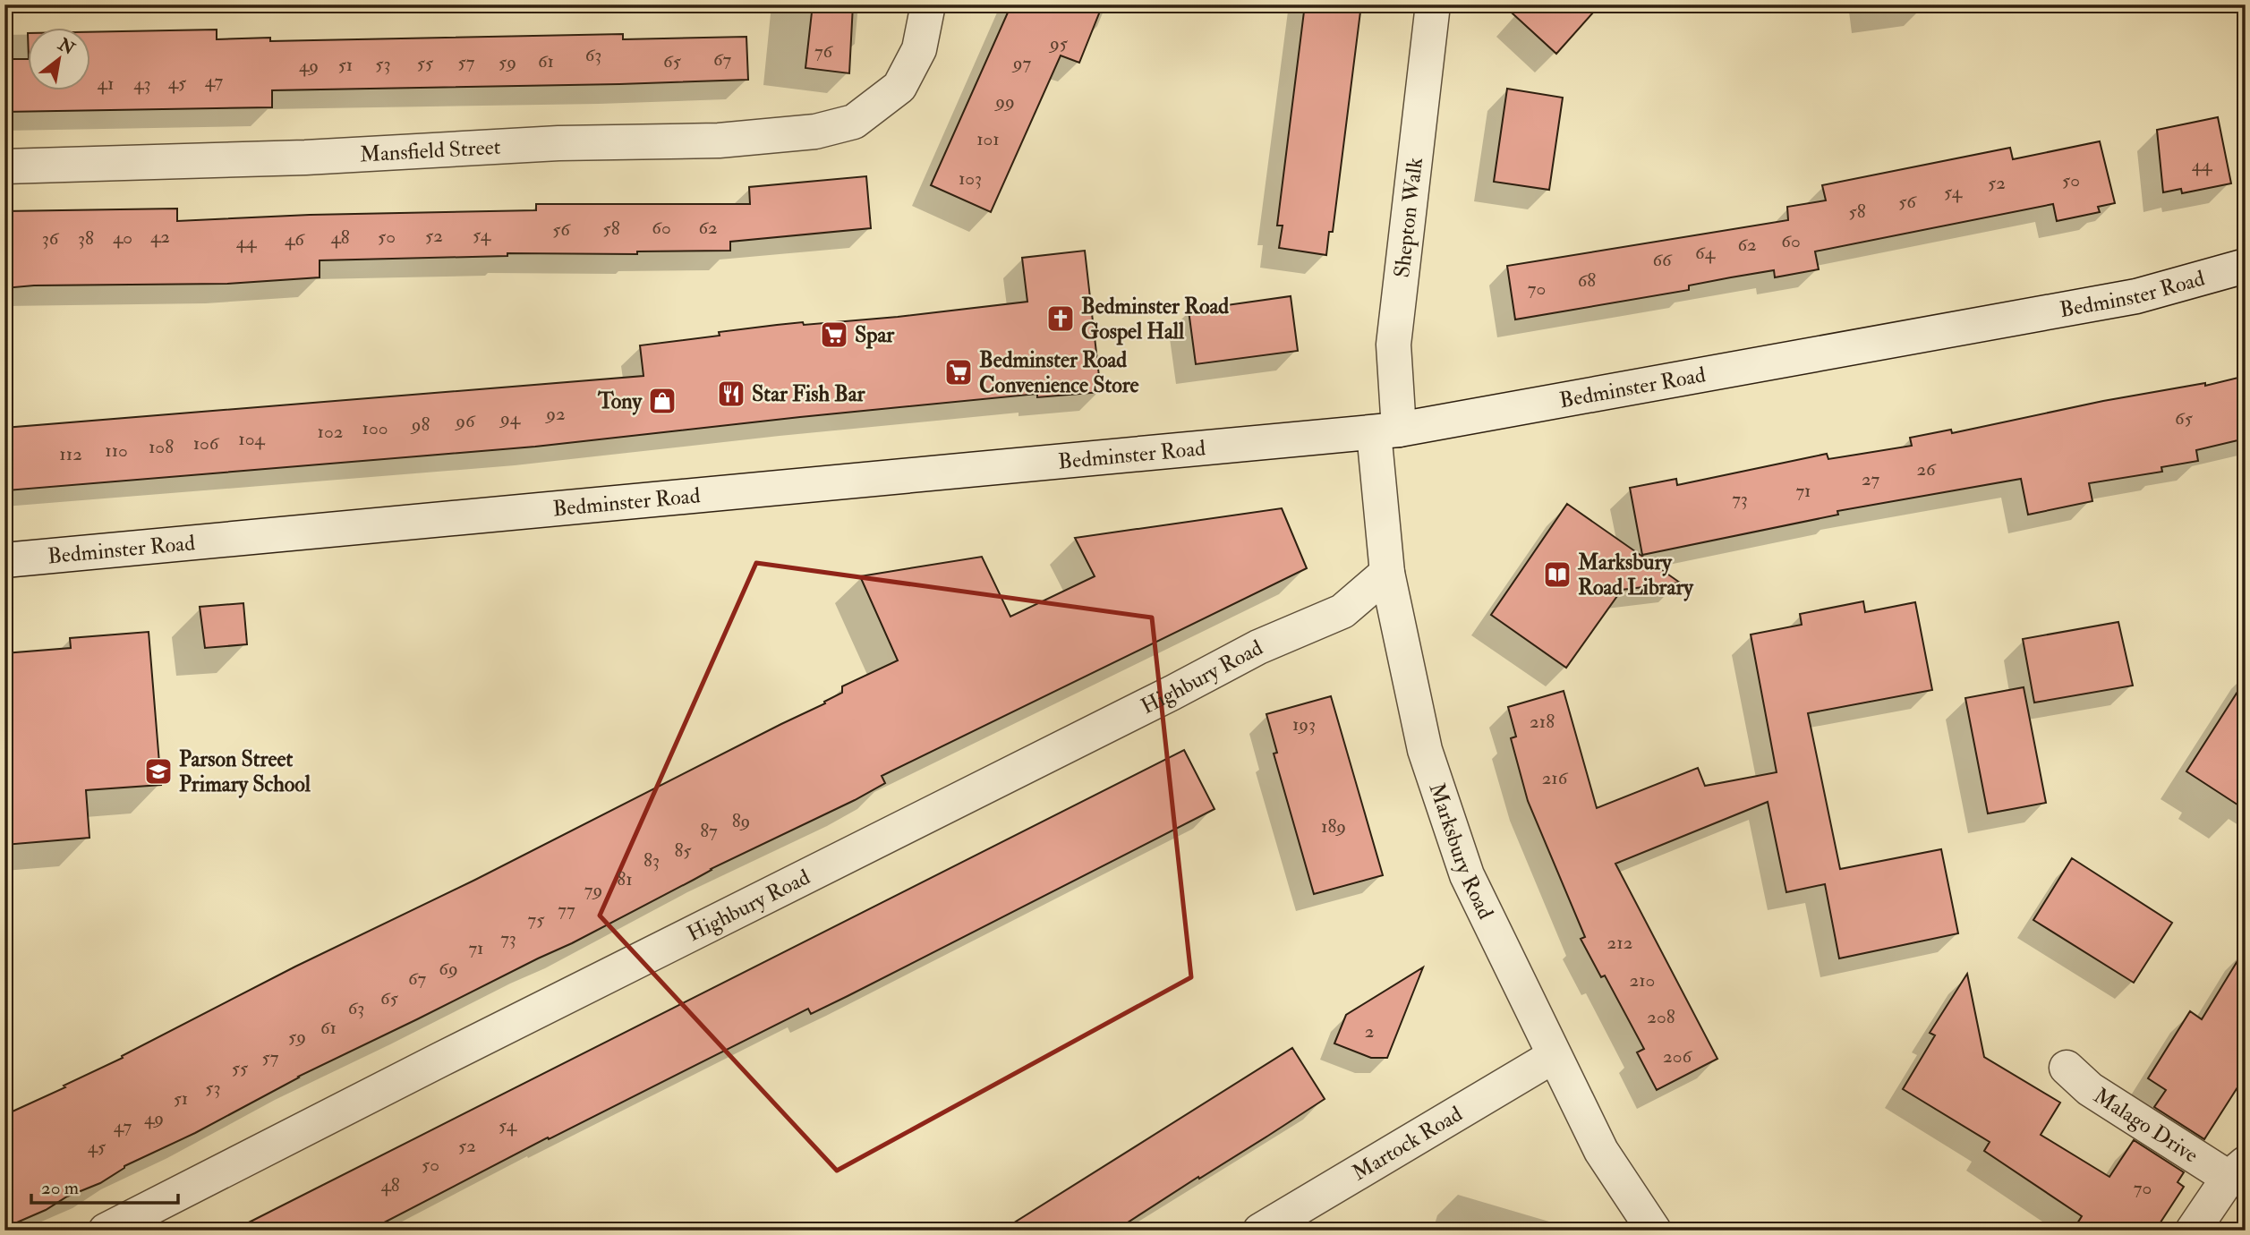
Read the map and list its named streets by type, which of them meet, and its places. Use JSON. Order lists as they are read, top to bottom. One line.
{"streets":{"street":["Mansfield Street","Shepton Walk","Bedminster Road","Highbury Road","Marksbury Road","Malago Drive","Martock Road"]},"crossings":[["Shepton Walk","Bedminster Road"],["Shepton Walk","Marksbury Road"],["Bedminster Road","Marksbury Road"],["Highbury Road","Marksbury Road"],["Marksbury Road","Martock Road"]],"places":{"church":["Bedminster Road Gospel Hall"],"supermarket":["Spar","Bedminster Road Convenience Store"],"restaurant":["Star Fish Bar"],"shop":["Tony"],"library":["Marksbury Road Library"],"school or university":["Parson Street Primary School"]},"house_numbers":["95","76","63","67","61","65","57","59","55","97","53","51","49","47","45","41","43","99","101","44","103","50","52","54","56","58","60","62","58","56","54","52","42","50","40","48","36","38","46","60","44","62","64","66","68","70","92","94","65","96","98","100","102","104","106","108","110","112","26","27","71","73","218","193","216","89","189","87","85","83","81","79","77","75","73","212","71","69","67","210","65","63","208","61","2","59","206","57","55","53","51","49","54","47","52","45","50","48","70"],"scale_bar":"20 m","north":"top right"}
